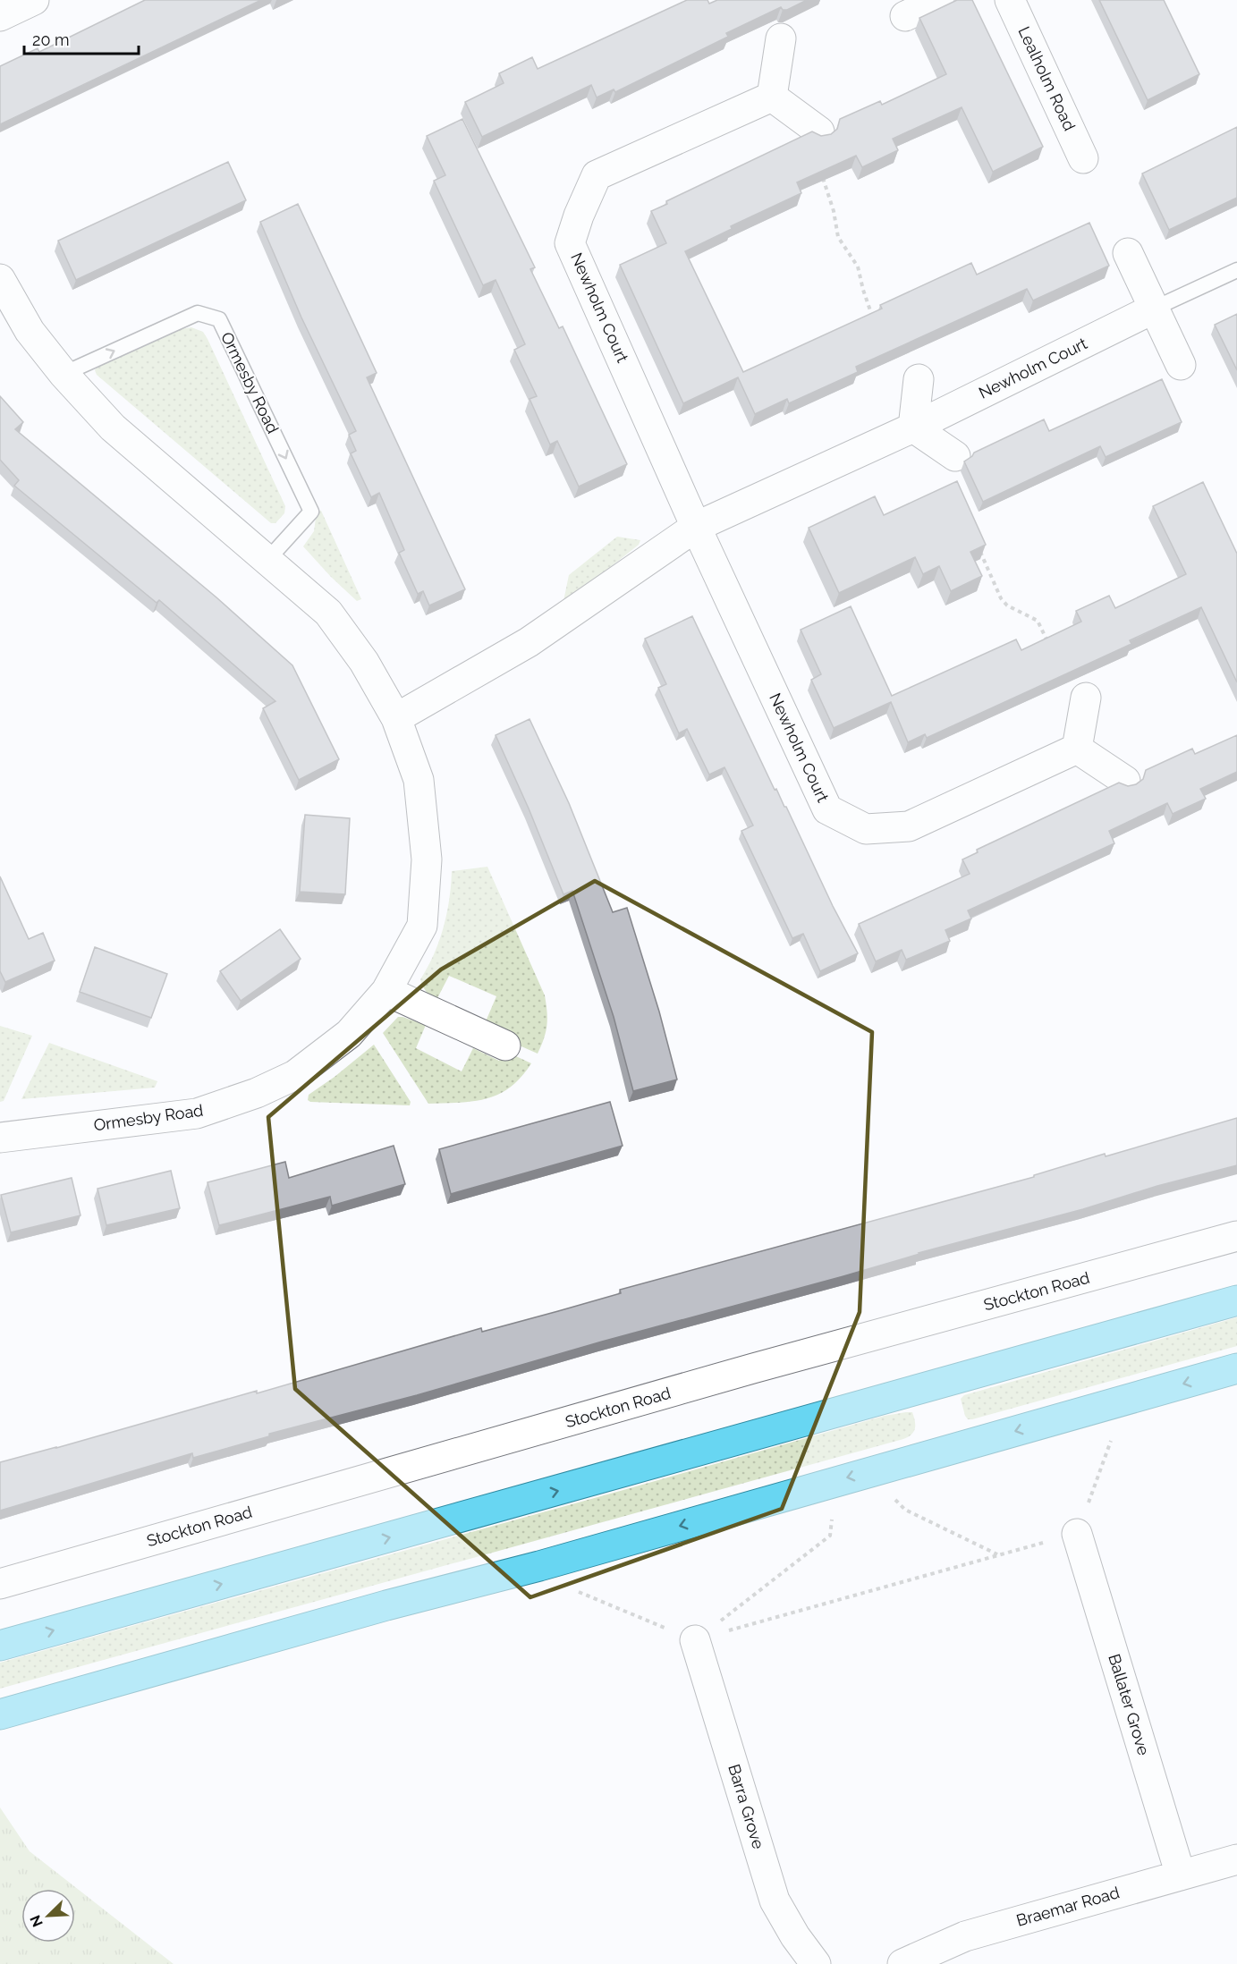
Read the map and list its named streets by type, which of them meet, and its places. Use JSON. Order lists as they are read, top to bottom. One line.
{"streets":{"street":["Lealholm Road","Newholm Court","Ormesby Road","Stockton Road","Ballater Grove","Barra Grove","Braemar Road"]},"crossings":[["Newholm Court","Ormesby Road"],["Ballater Grove","Braemar Road"]],"scale_bar":"20 m","north":"bottom left"}
